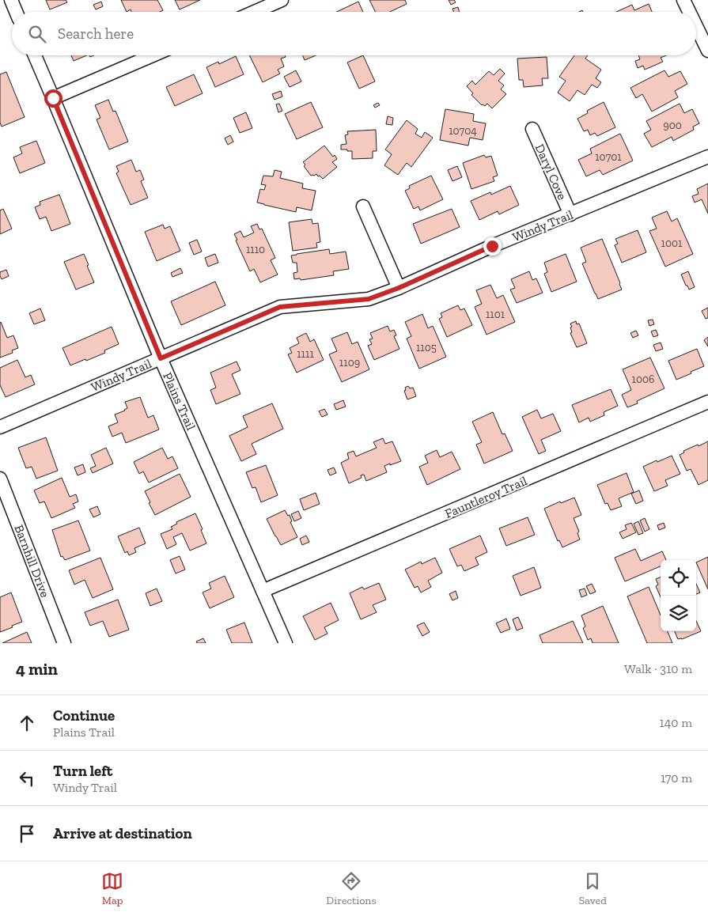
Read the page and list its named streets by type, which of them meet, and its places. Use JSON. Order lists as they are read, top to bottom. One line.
{"streets":{"street":["Daryl Cove","Windy Trail","Plains Trail","Fauntleroy Trail","Barnhill Drive"]},"crossings":[["Daryl Cove","Windy Trail"],["Windy Trail","Plains Trail"],["Plains Trail","Fauntleroy Trail"]],"house_numbers":["900","10704","10701","1001","1110","1101","1105","1111","1109","1006"],"page":{"search":"Search here","heading":["4 min","Walk · 310 m"],"list":[["Continue","Plains Trail","140 m"],["Turn left","Windy Trail","170 m"],"Arrive at destination"],"nav":["Map","Directions","Saved"]}}
